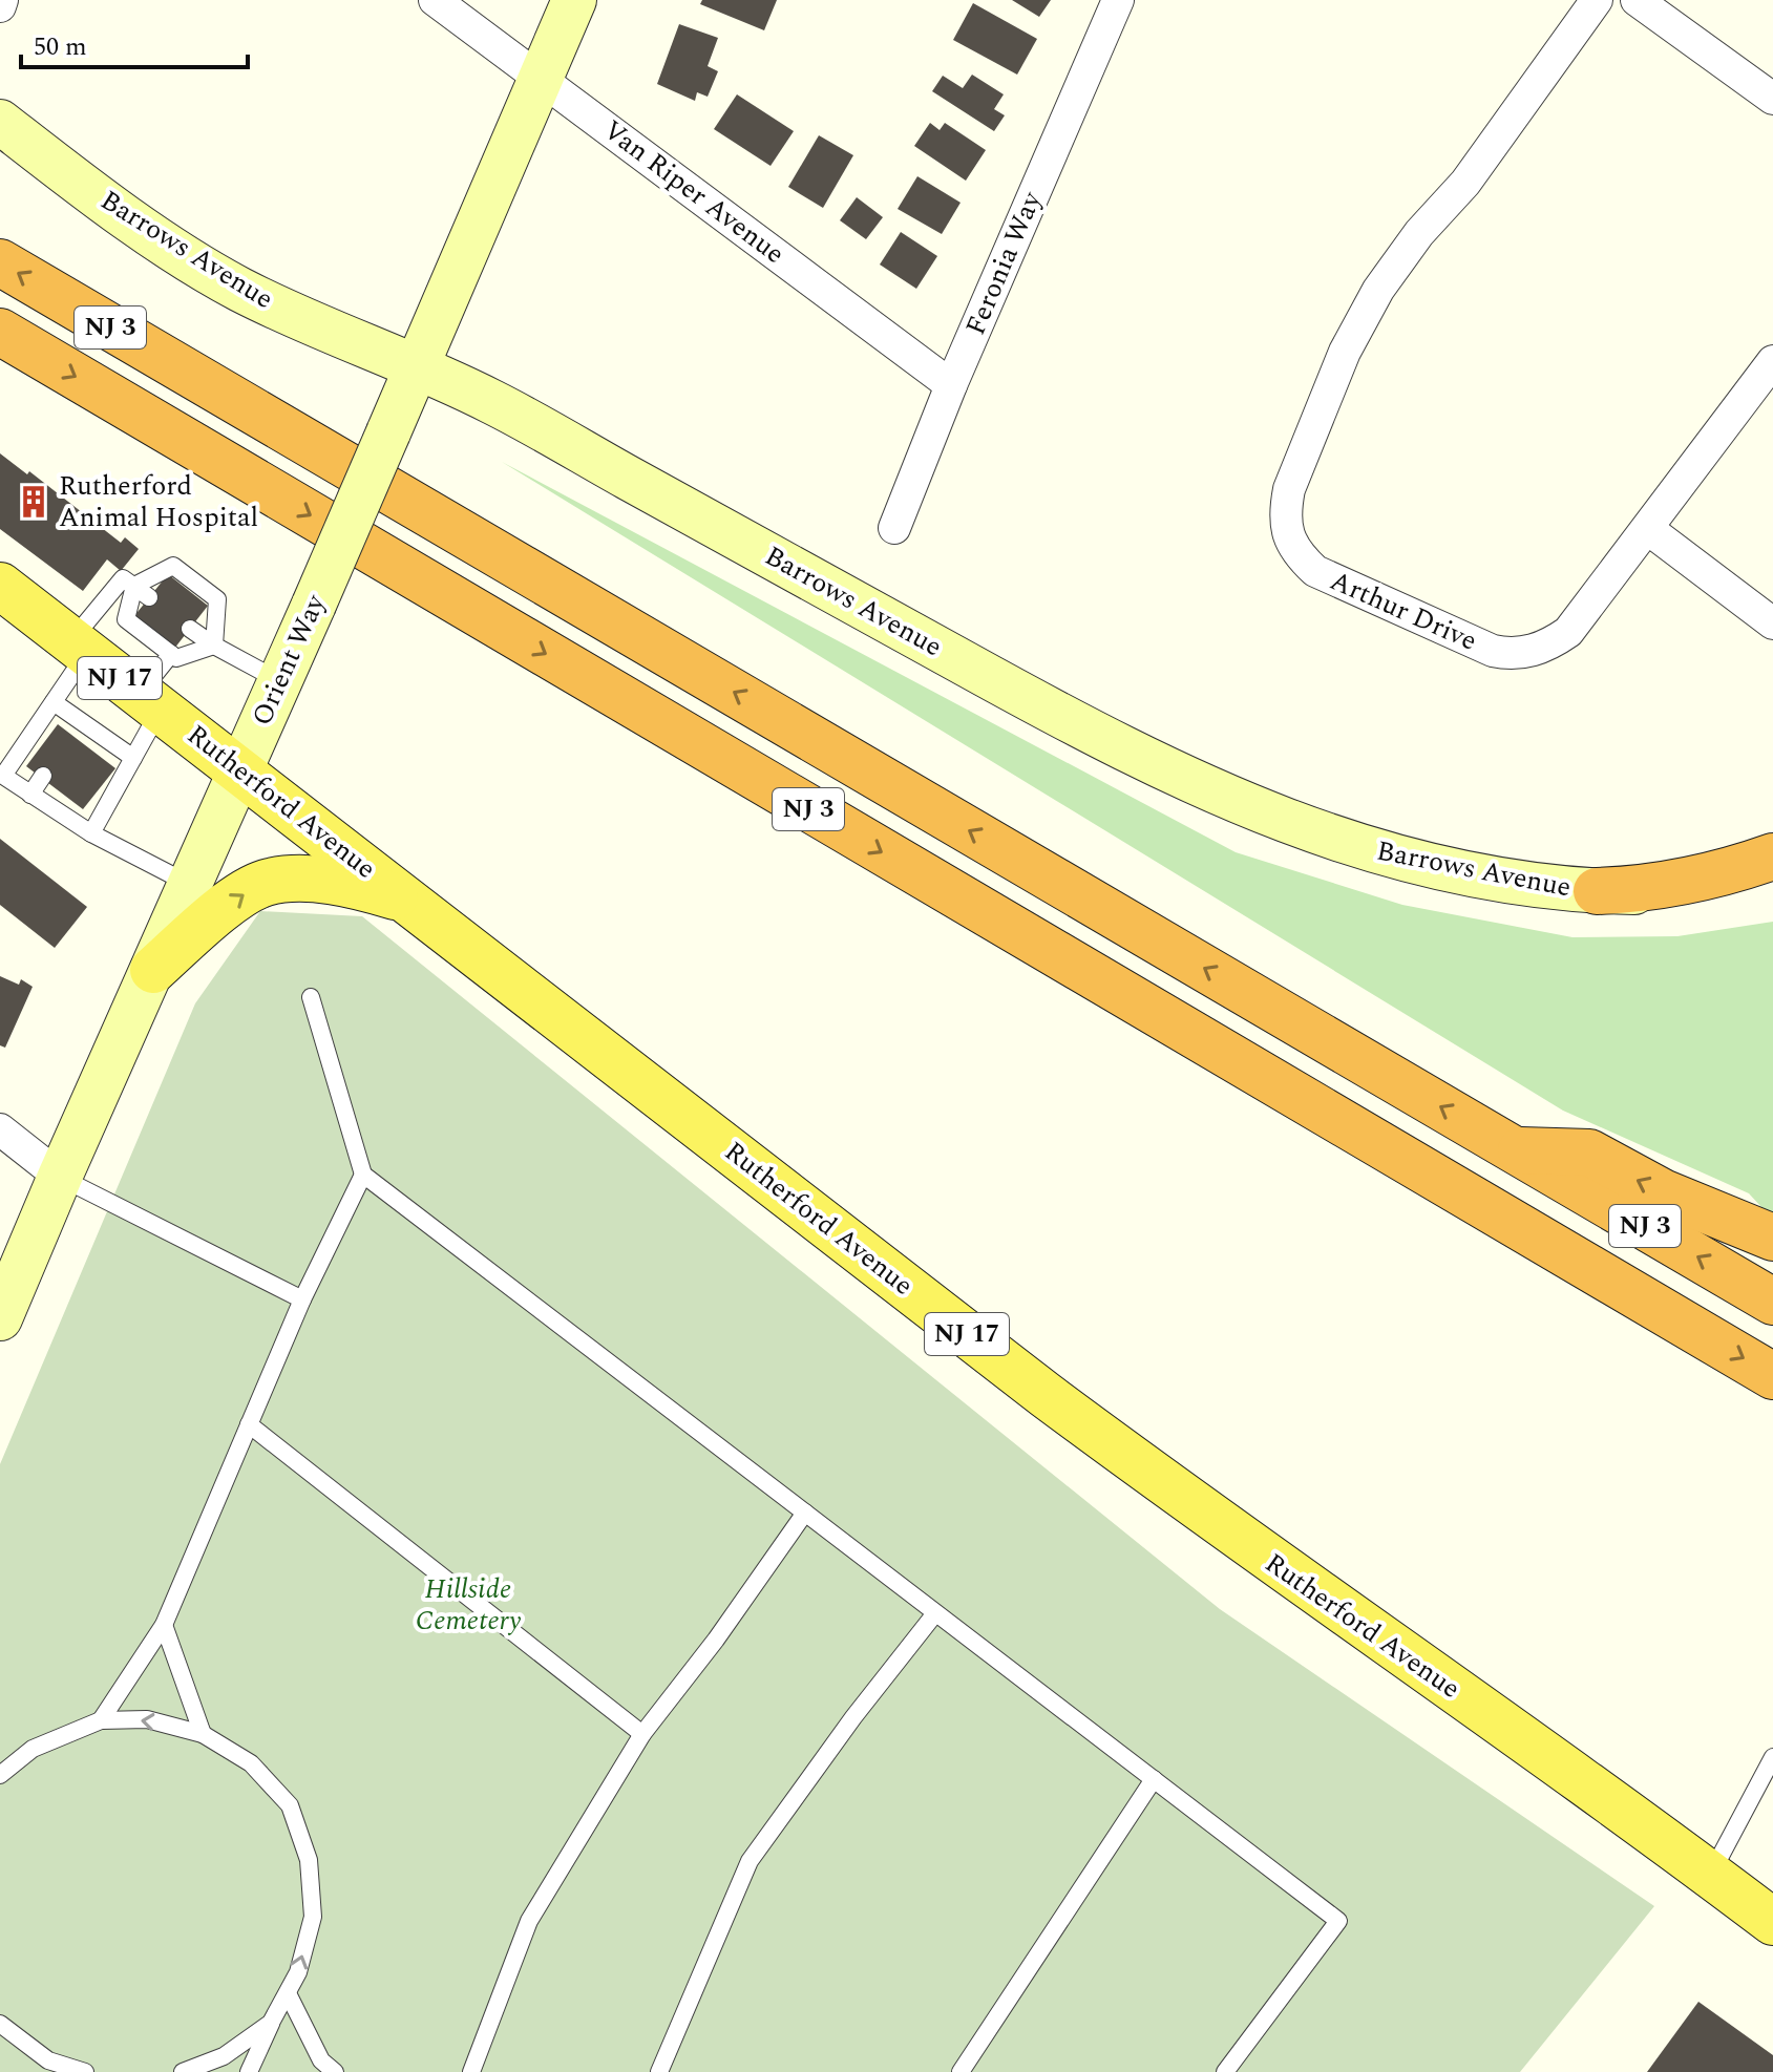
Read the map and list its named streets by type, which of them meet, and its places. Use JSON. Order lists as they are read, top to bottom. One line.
{"streets":{"highway":["NJ 3"],"main road":["NJ 17","Rutherford Avenue"],"street":["Van Riper Avenue","Barrows Avenue","Feronia Way","Arthur Drive","Orient Way"]},"crossings":[["Van Riper Avenue","Feronia Way"],["Van Riper Avenue","Orient Way"],["Barrows Avenue","Orient Way"],["Orient Way","Rutherford Avenue"]],"parks":["Hillside Cemetery"],"places":{"building":["Rutherford Animal Hospital"]},"scale_bar":"50 m"}
